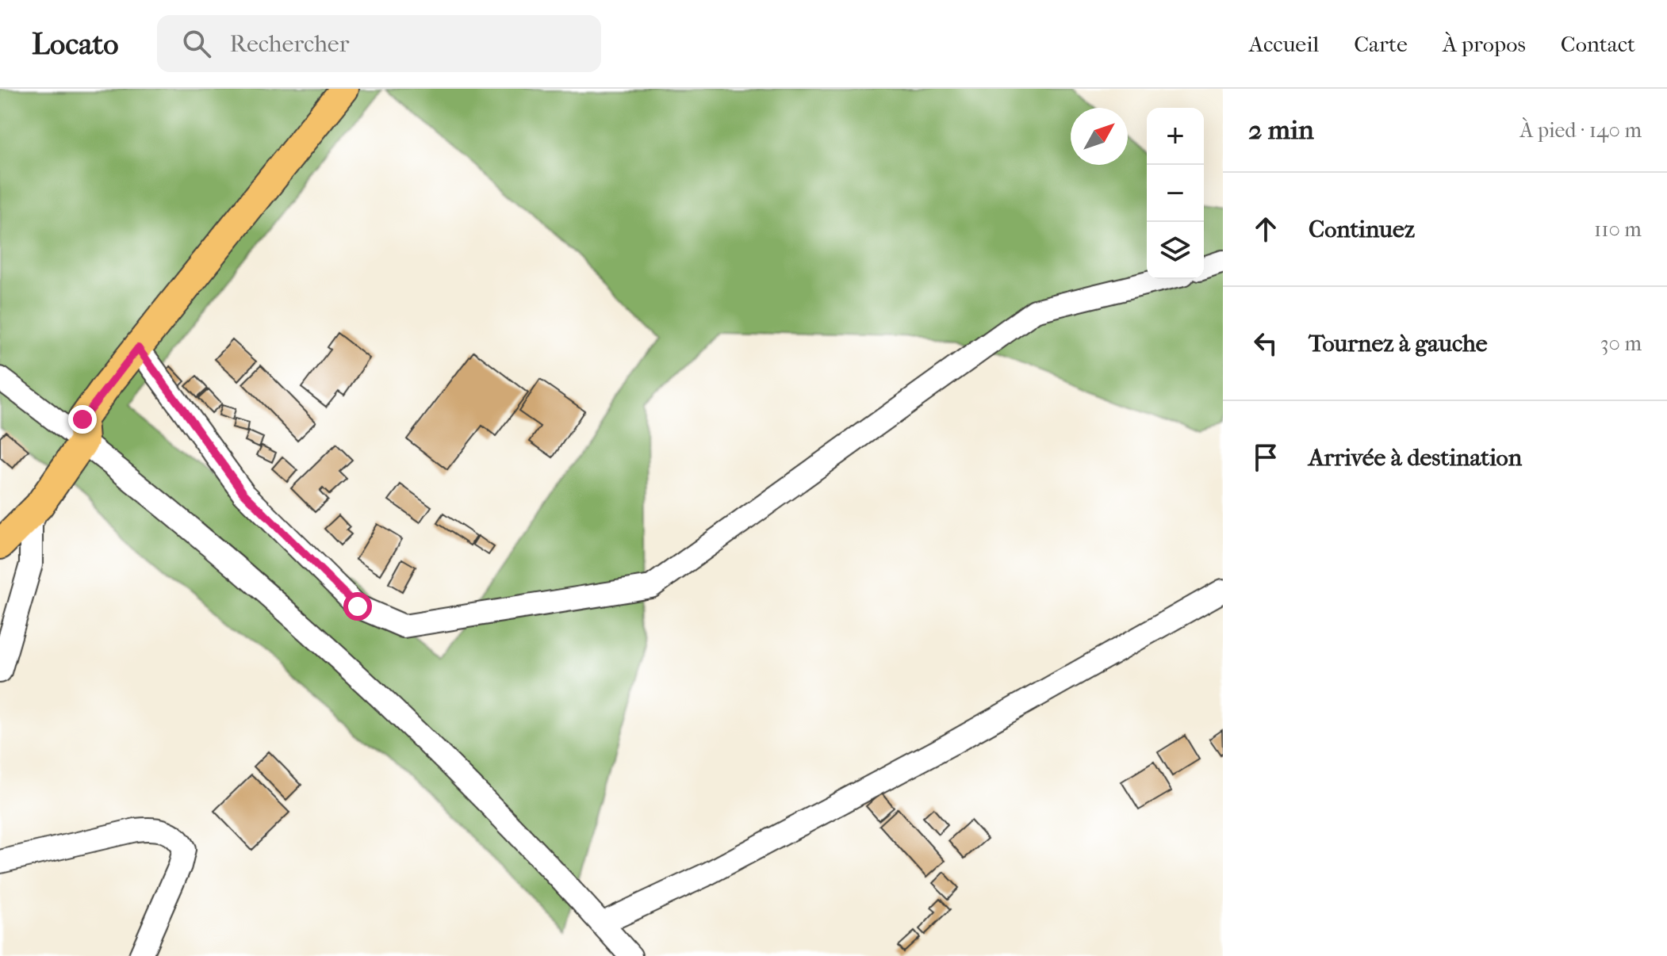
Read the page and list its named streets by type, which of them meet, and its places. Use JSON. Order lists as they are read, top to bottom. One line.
{"north":"top right","page":{"header":"Locato","search":"Rechercher","nav":["Accueil","Carte","À propos","Contact"],"heading":["2 min","À pied · 140 m"],"map_buttons":["+","−"],"list":[["Continuez","110 m"],["Tournez à gauche","30 m"],"Arrivée à destination"]}}
